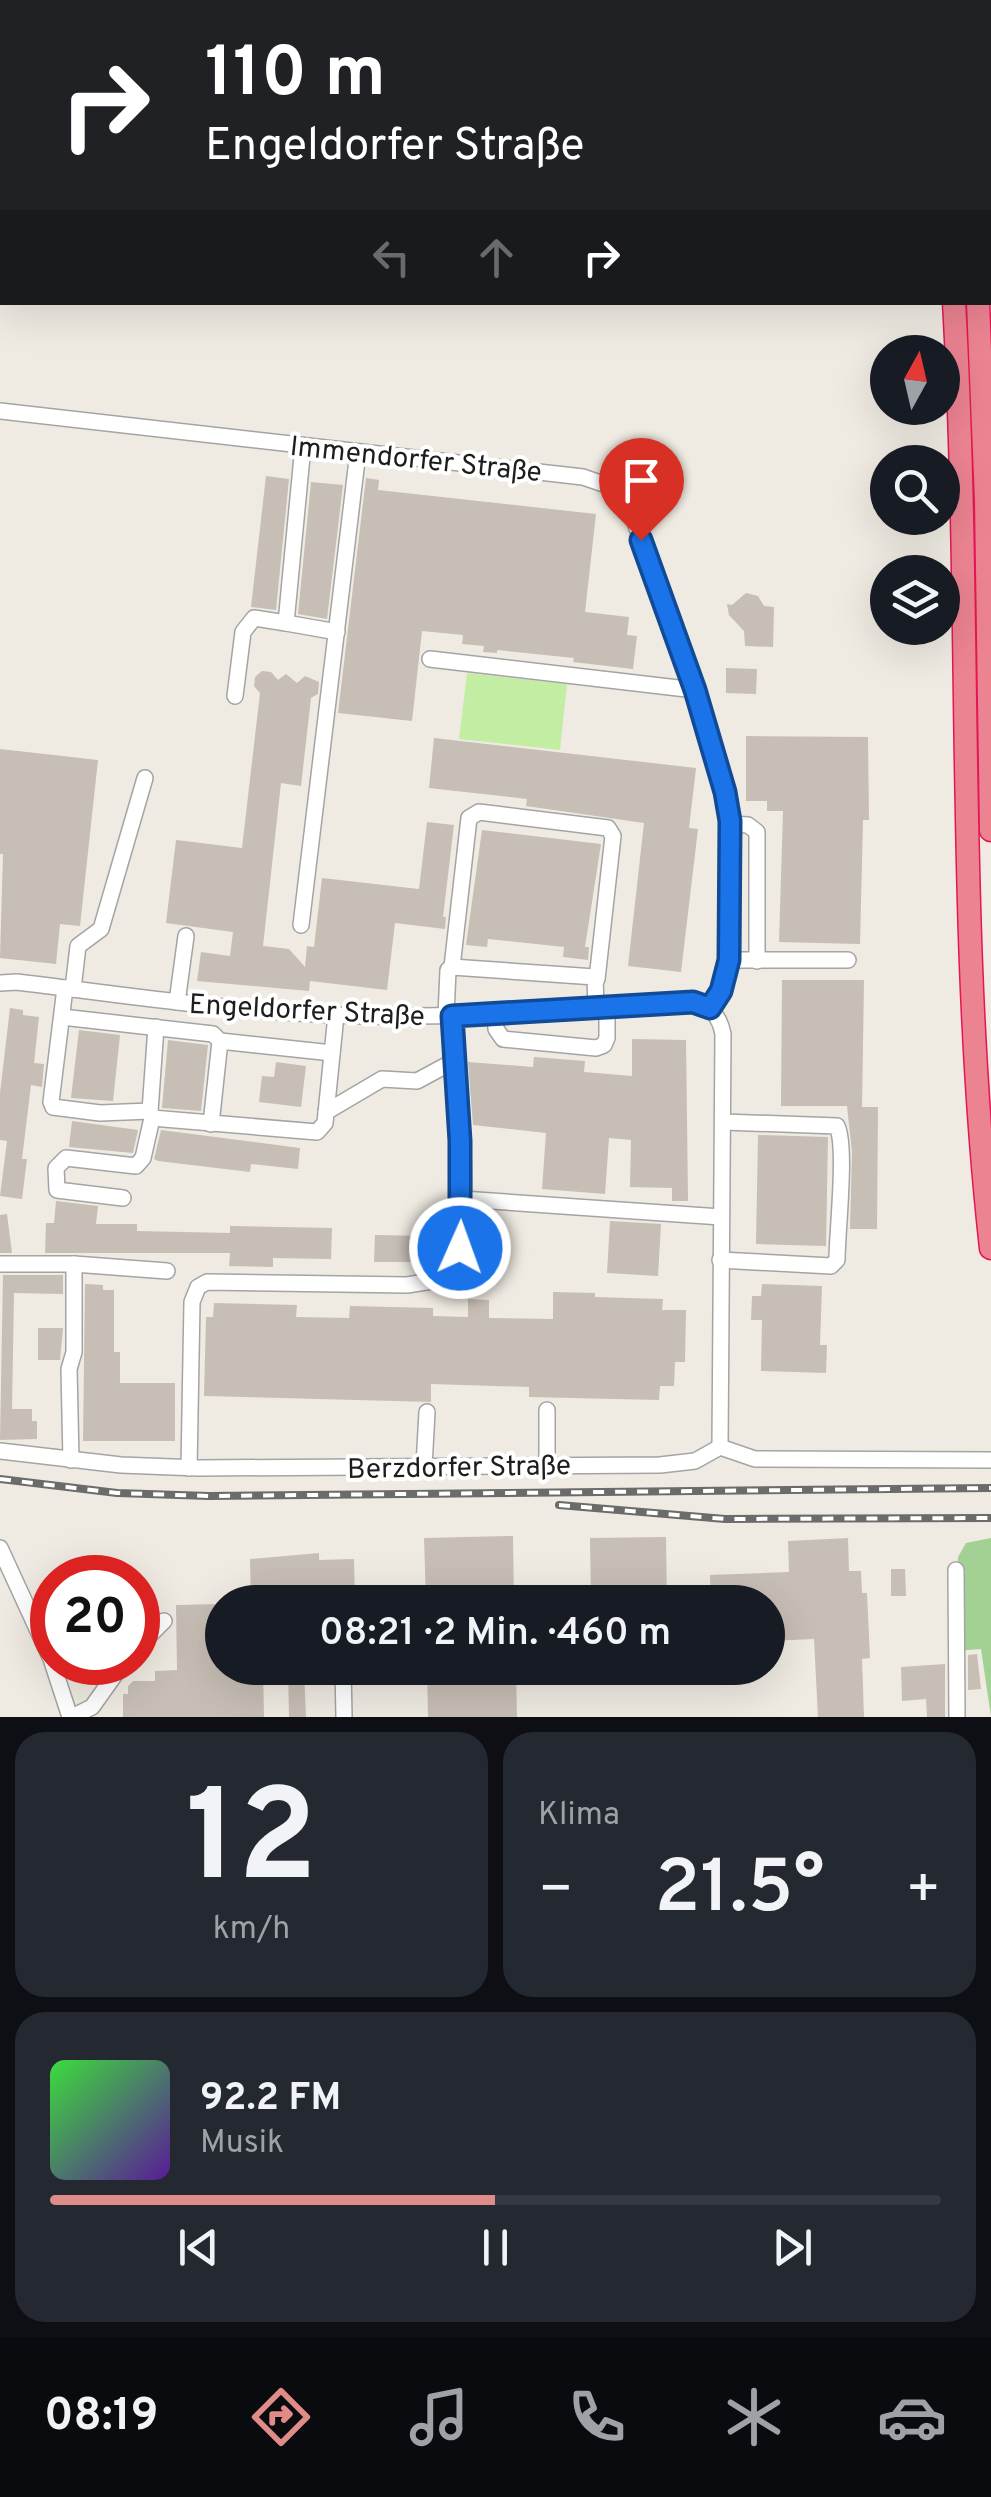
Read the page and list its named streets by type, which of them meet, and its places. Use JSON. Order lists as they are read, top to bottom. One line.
{"streets":{"street":["Immendorfer Straße","Engeldorfer Straße","Berzdorfer Straße"]},"crossings":[["Immendorfer Straße","Engeldorfer Straße"]],"north":"top","page":{"turn":["110 m","Engeldorfer Straße"],"limit":"20","trip":"08:21 · 2 Min. · 460 m","tile":[["12","km/h"],"Klima"],"heat":["−","21.5°","+"],"song":["92.2 FM","Musik"],"tabs":"08:19"}}
